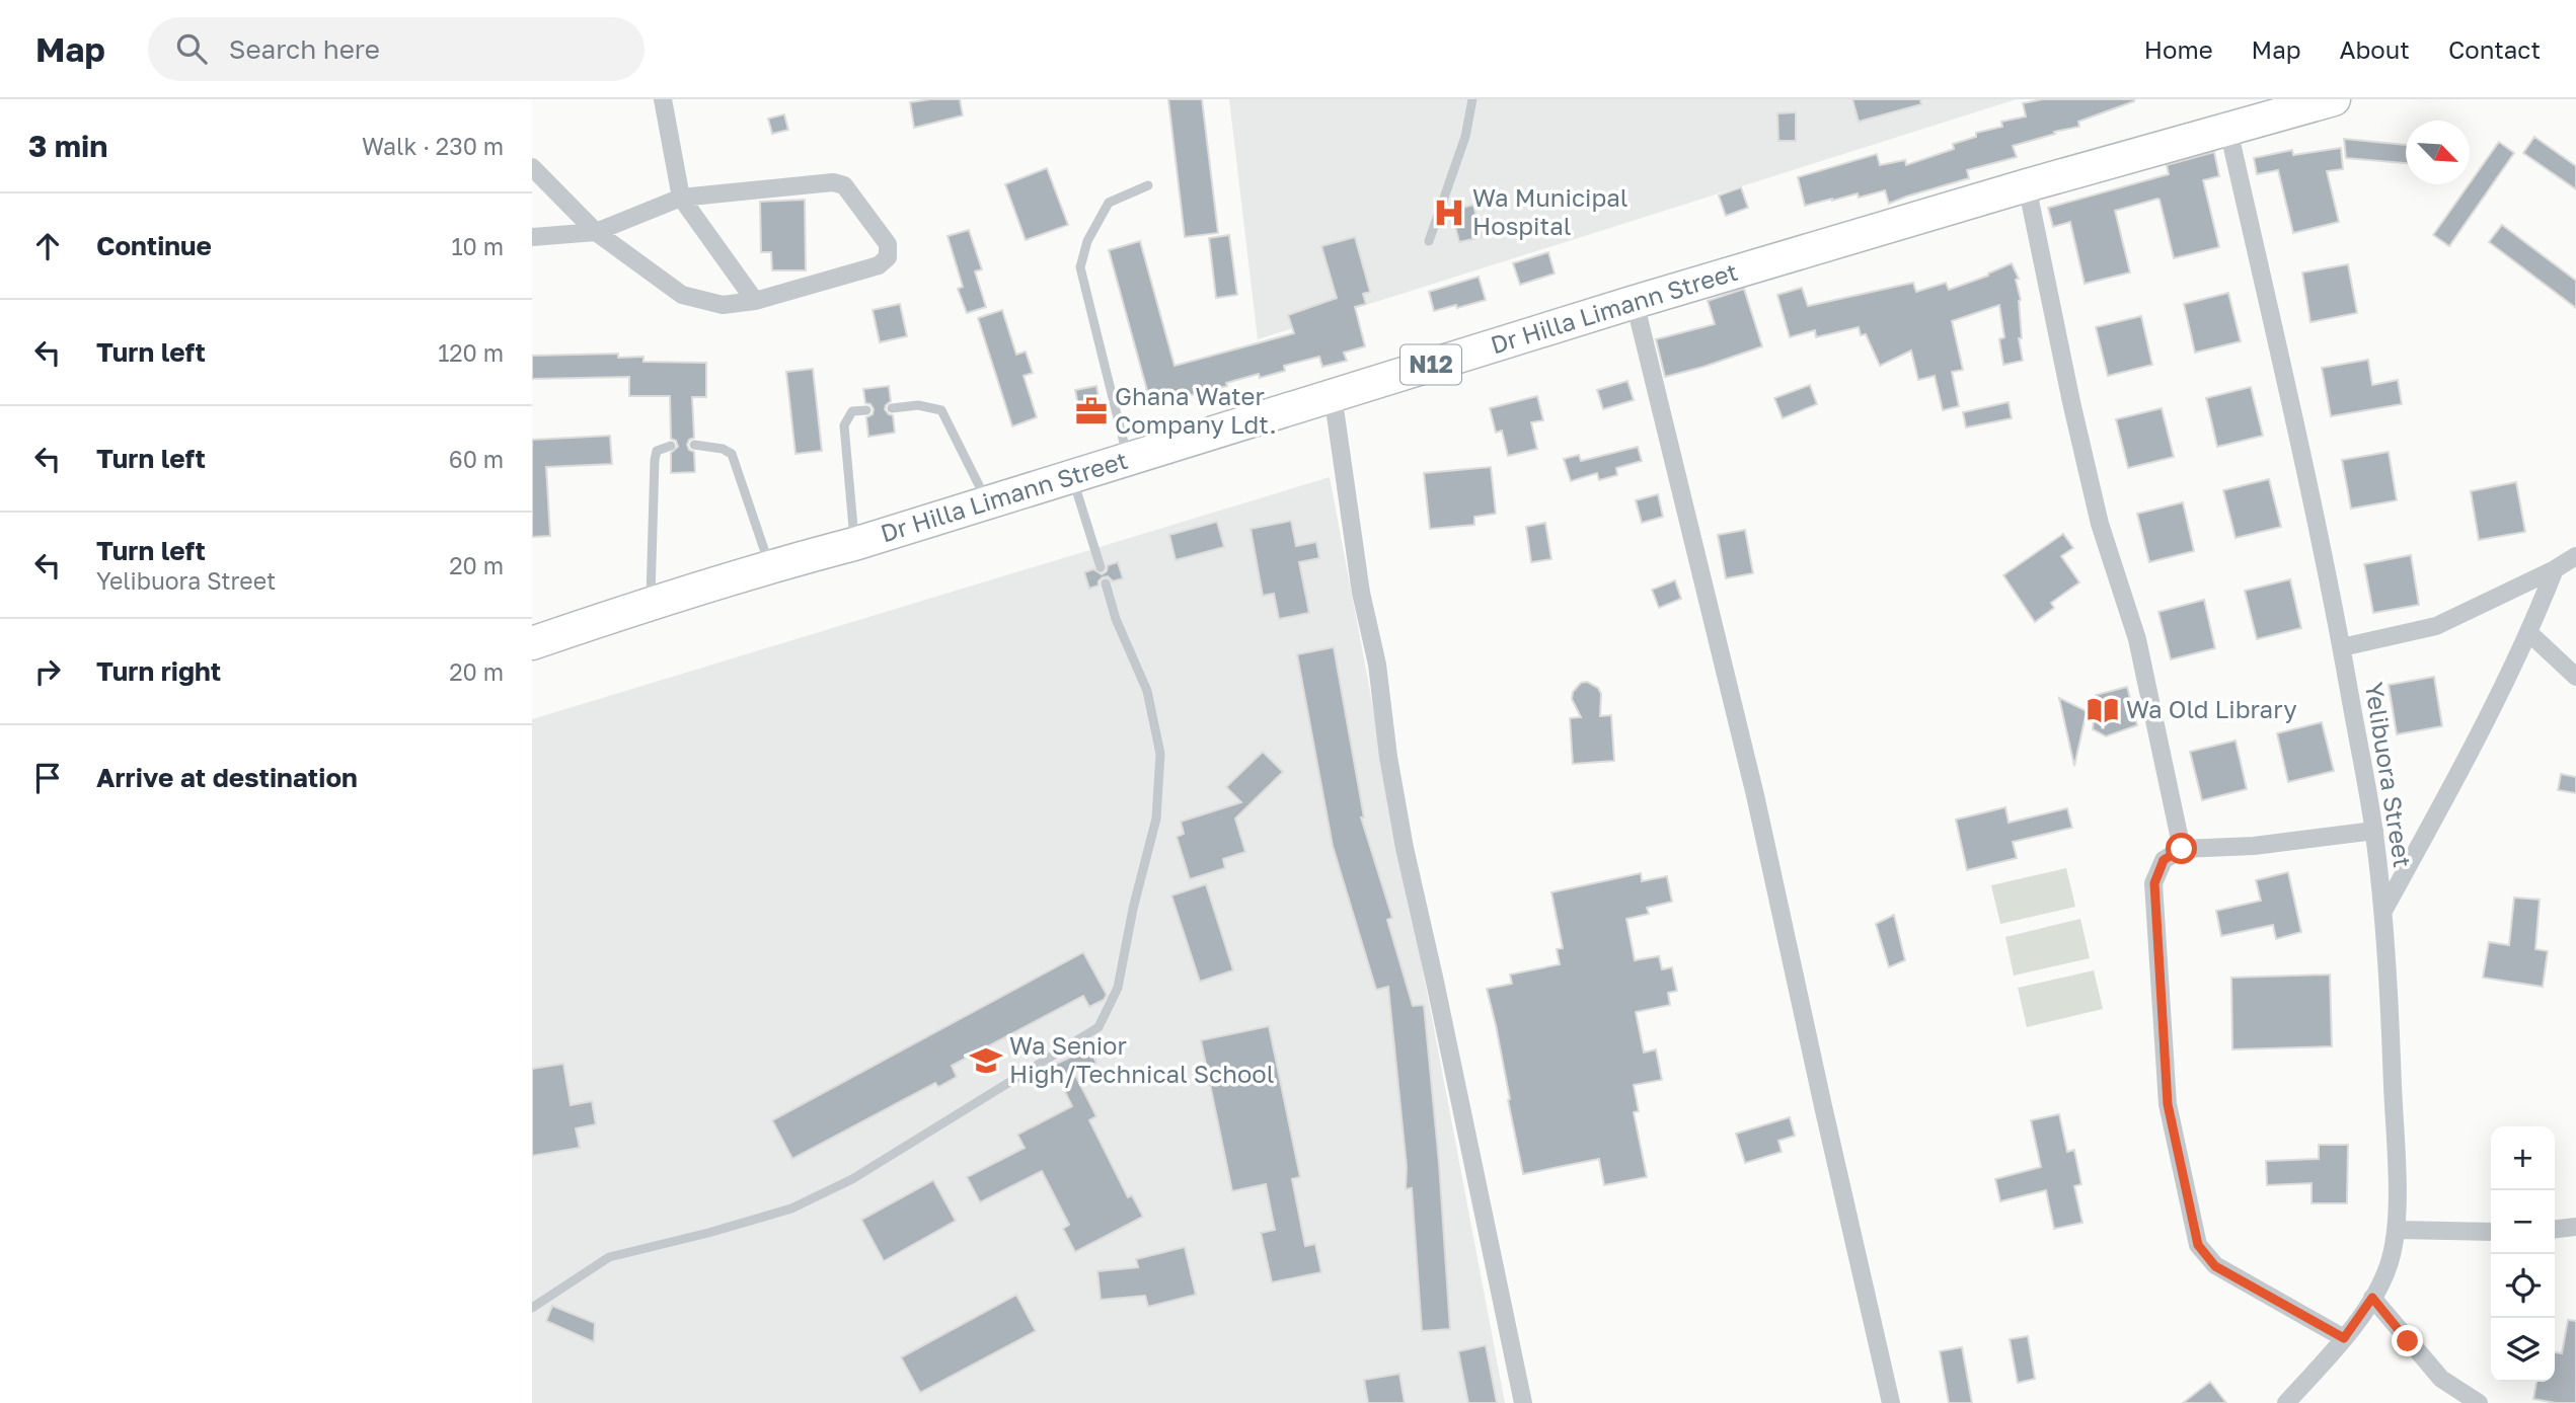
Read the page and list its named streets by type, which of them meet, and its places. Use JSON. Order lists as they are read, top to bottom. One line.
{"streets":{"highway":["Dr Hilla Limann Street","N12"],"street":["Yelibuora Street"]},"crossings":[["Dr Hilla Limann Street","Yelibuora Street"]],"places":{"hospital":["Wa Municipal Hospital"],"office":["Ghana Water Company Ldt."],"library":["Wa Old Library"],"school or university":["Wa Senior High/Technical School"]},"north":"bottom right","page":{"header":"Map","search":"Search here","nav":["Home","Map","About","Contact"],"heading":["3 min","Walk · 230 m"],"list":[["Continue","10 m"],["Turn left","120 m"],["Turn left","60 m"],["Turn left","Yelibuora Street","20 m"],["Turn right","20 m"],"Arrive at destination"],"map_buttons":["+","−"]}}
